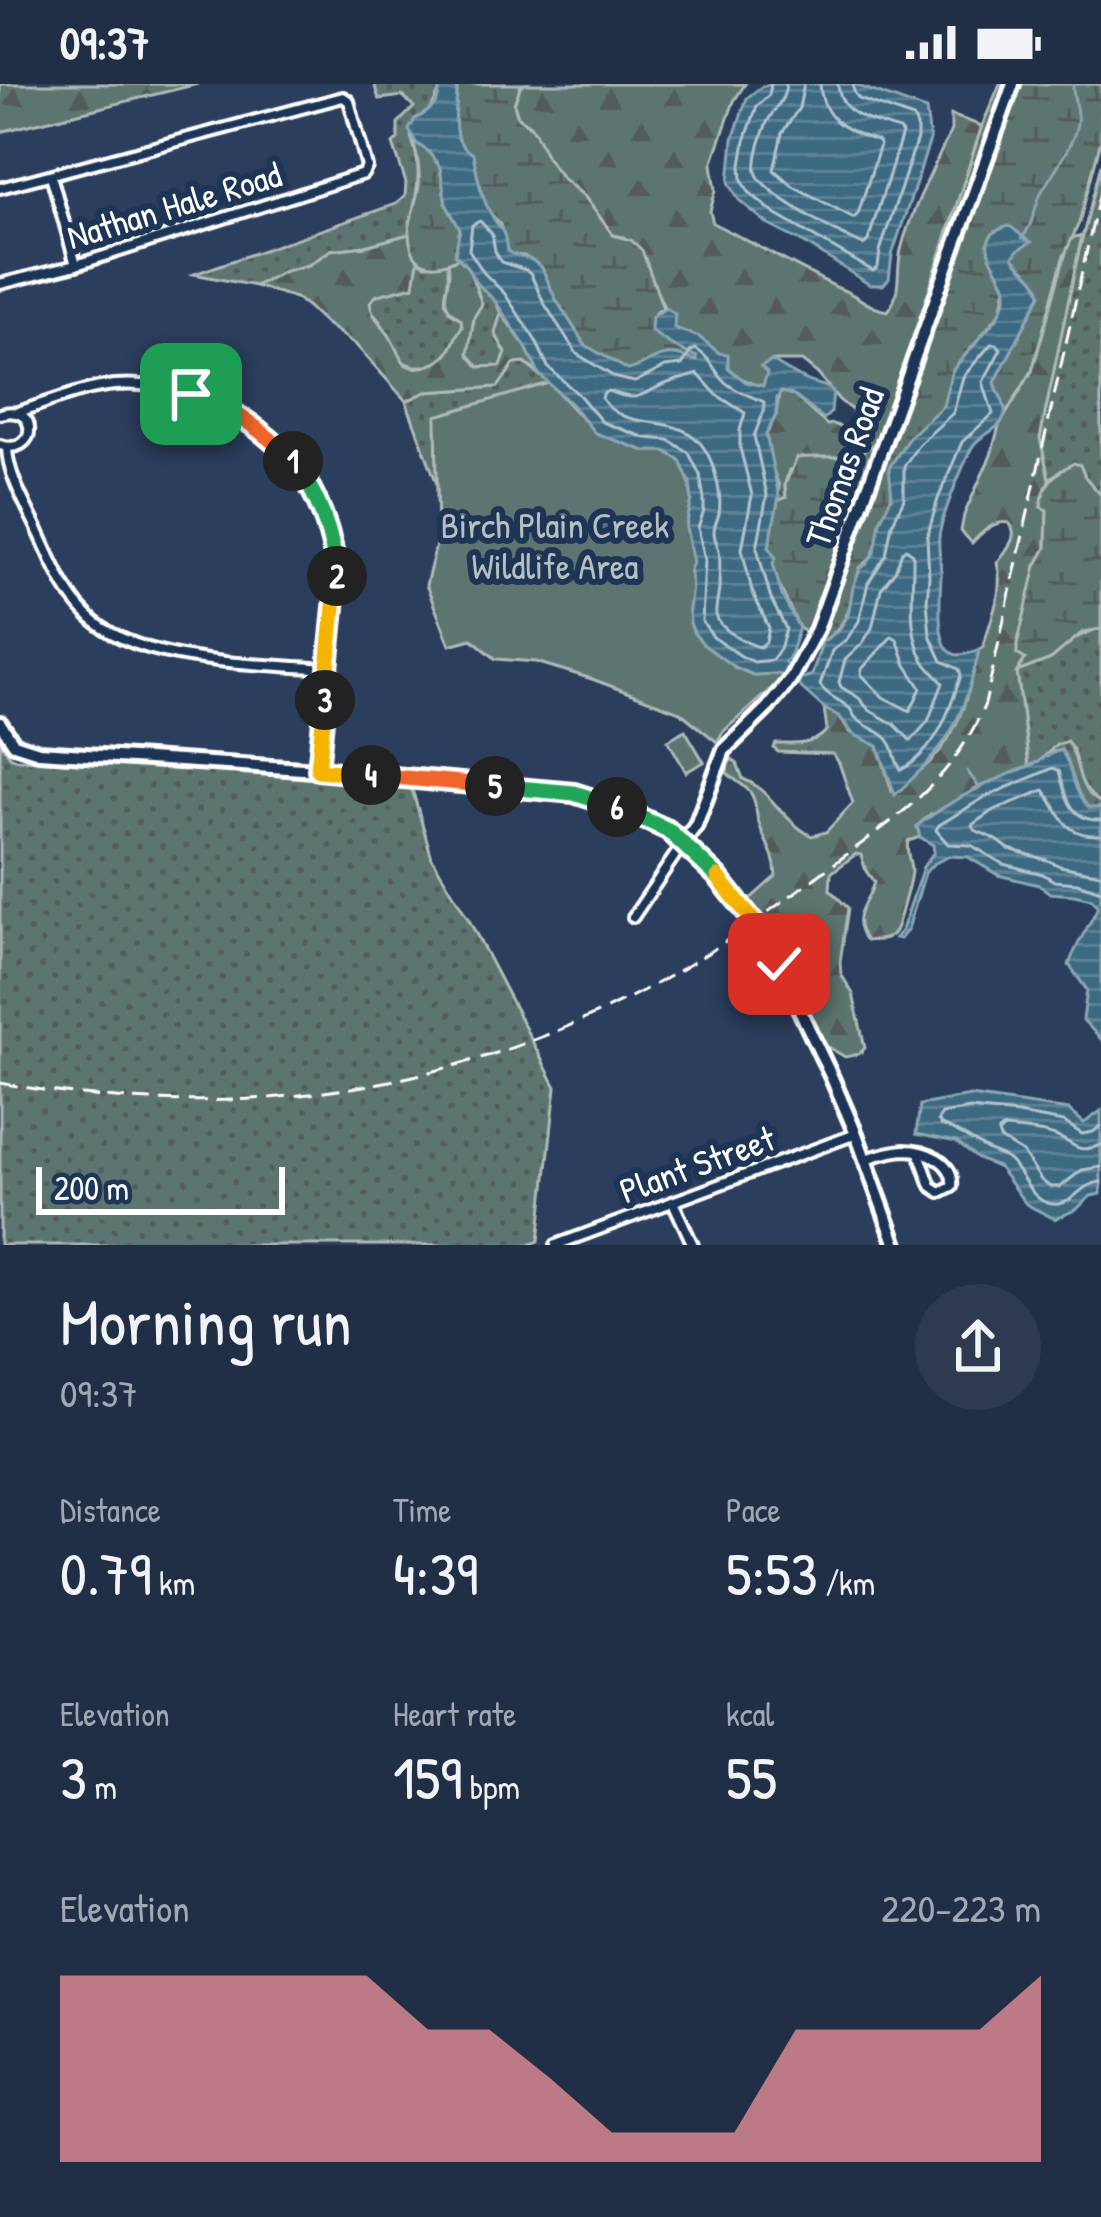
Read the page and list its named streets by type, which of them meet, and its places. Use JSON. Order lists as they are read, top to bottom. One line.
{"streets":{"main road":["Thomas Road"],"street":["Nathan Hale Road","Plant Street"]},"parks":["Birch Plain Creek Wildlife Area"],"scale_bar":"200 m","page":{"status":"09:37","pins":["1","2","3","4","5","6"],"scale":"200 m","heading":["Morning run","09:37"],"stats":[["Distance","0.79 km"],["Time","4:39"],["Pace","5:53 /km"],["Elevation","3 m"],["Heart rate","159 bpm"],["kcal","55"]],"chart":["Elevation","220–223 m"]}}
